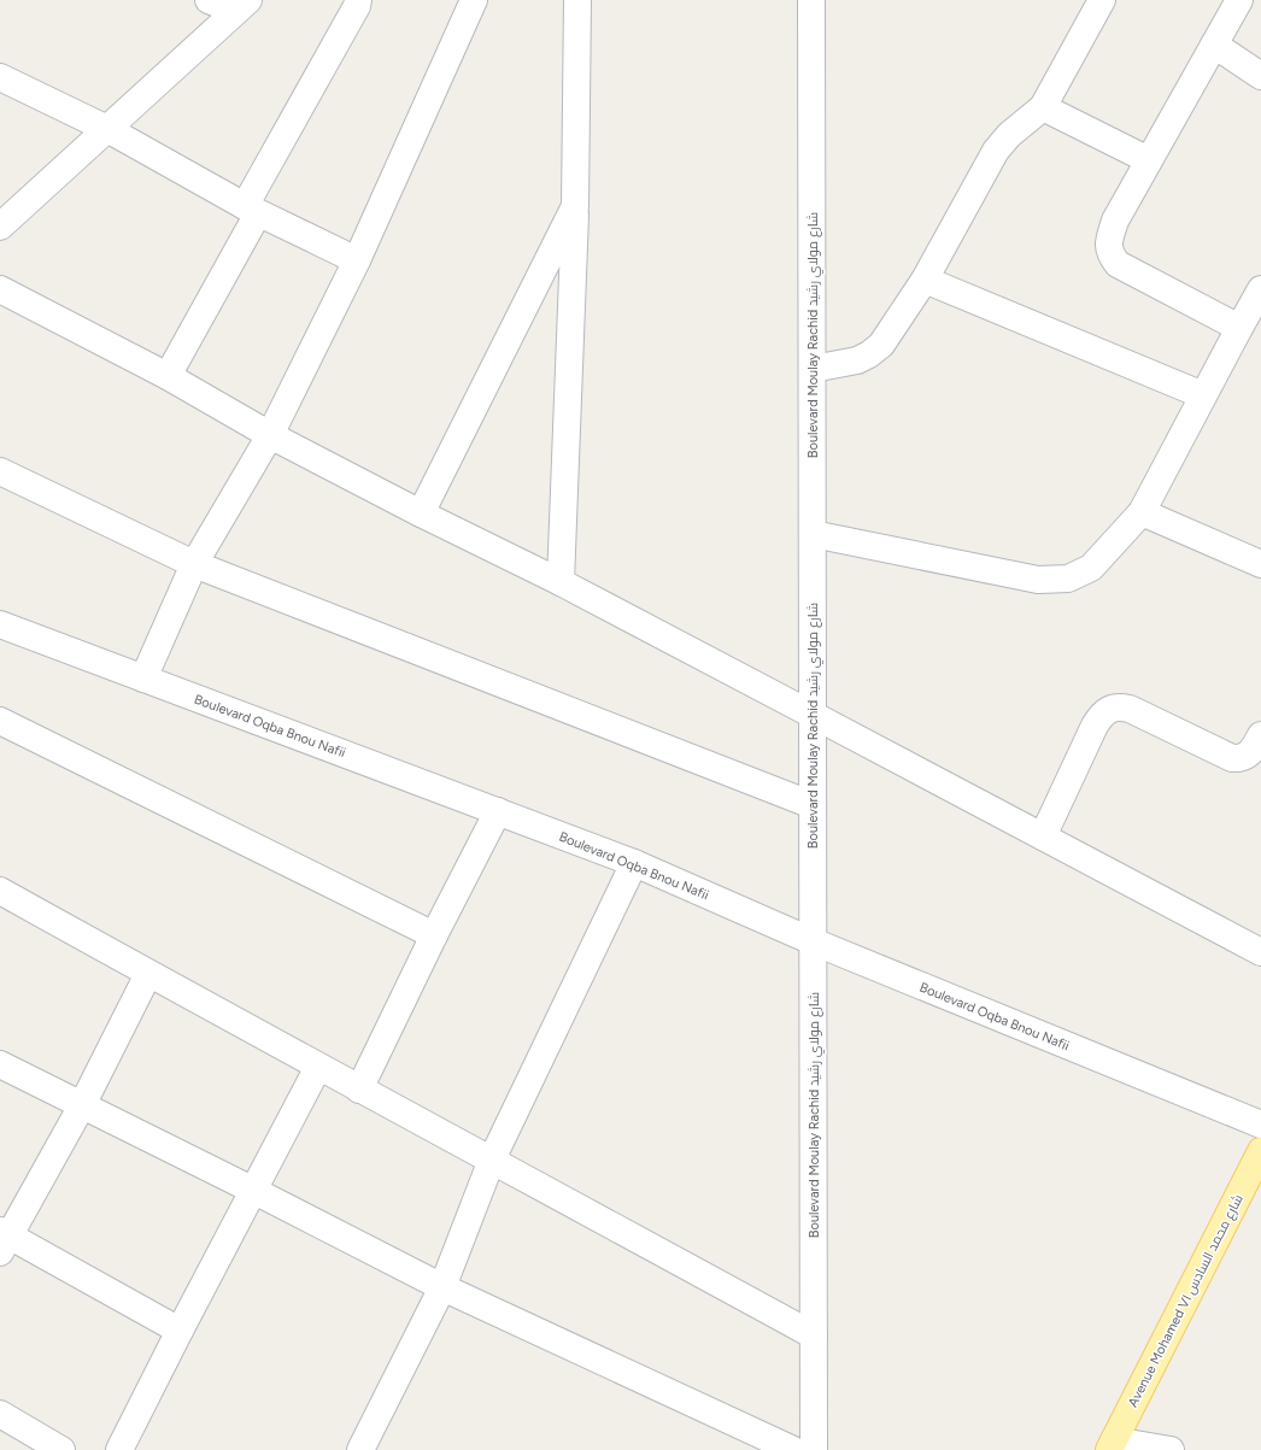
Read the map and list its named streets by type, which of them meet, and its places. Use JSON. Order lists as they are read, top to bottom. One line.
{"streets":{"main road":["Avenue Mohamed VI شارع محمد السادس"],"street":["Boulevard Moulay Rachid شارع مولاي رشيد","Boulevard Oqba Bnou Nafii"]},"crossings":[["Boulevard Moulay Rachid شارع مولاي رشيد","Boulevard Oqba Bnou Nafii"]]}
